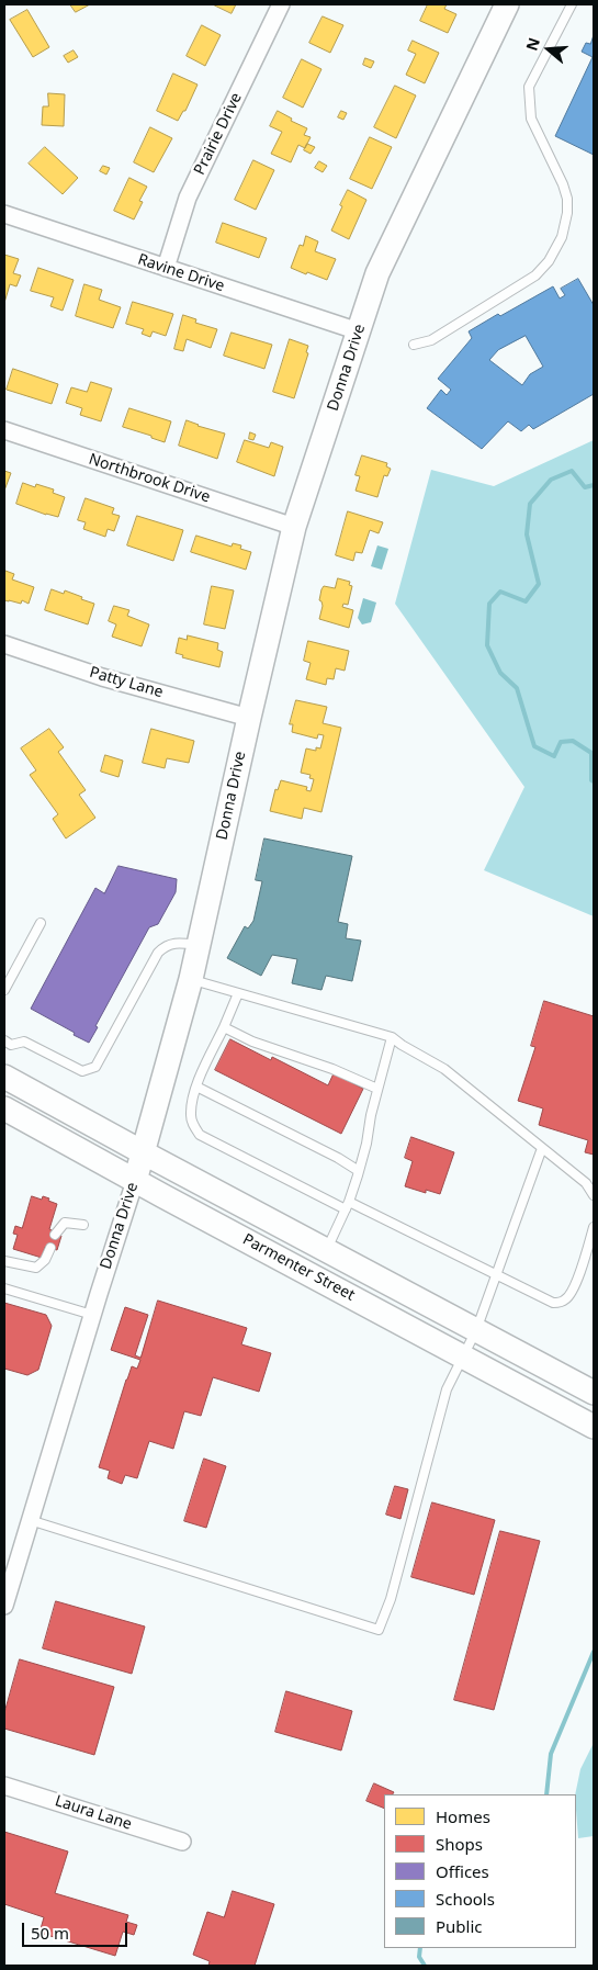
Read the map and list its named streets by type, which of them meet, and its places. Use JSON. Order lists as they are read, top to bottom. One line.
{"streets":{"street":["Prairie Drive","Ravine Drive","Donna Drive","Northbrook Drive","Patty Lane","Parmenter Street","Laura Lane"]},"crossings":[["Prairie Drive","Ravine Drive"],["Ravine Drive","Donna Drive"],["Donna Drive","Northbrook Drive"],["Donna Drive","Patty Lane"],["Donna Drive","Parmenter Street"]],"legend":["Homes","Shops","Offices","Schools","Public"],"scale_bar":"50 m","north":"left"}
